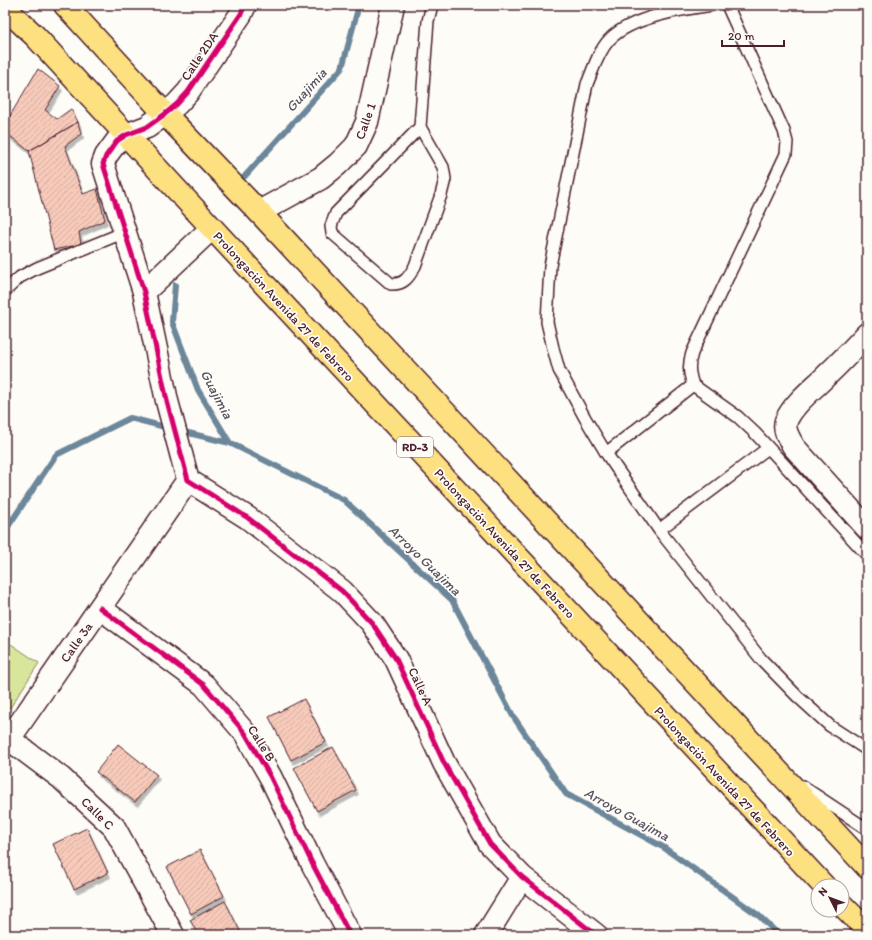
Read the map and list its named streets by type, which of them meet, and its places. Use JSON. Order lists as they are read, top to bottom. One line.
{"streets":{"main road":["Prolongación Avenida 27 de Febrero","RD-3"],"street":["Calle 2DA","Calle 1","Calle 3a","Calle A","Calle B","Calle C"]},"crossings":[["Calle 2DA","Prolongación Avenida 27 de Febrero"],["Calle 2DA","Calle 3a"],["Calle 2DA","Calle A"],["Calle 3a","Calle A"],["Calle 3a","Calle B"],["Calle 3a","Calle C"]],"water":["Guajimia","Arroyo Guajima"],"scale_bar":"20 m","north":"top left"}
